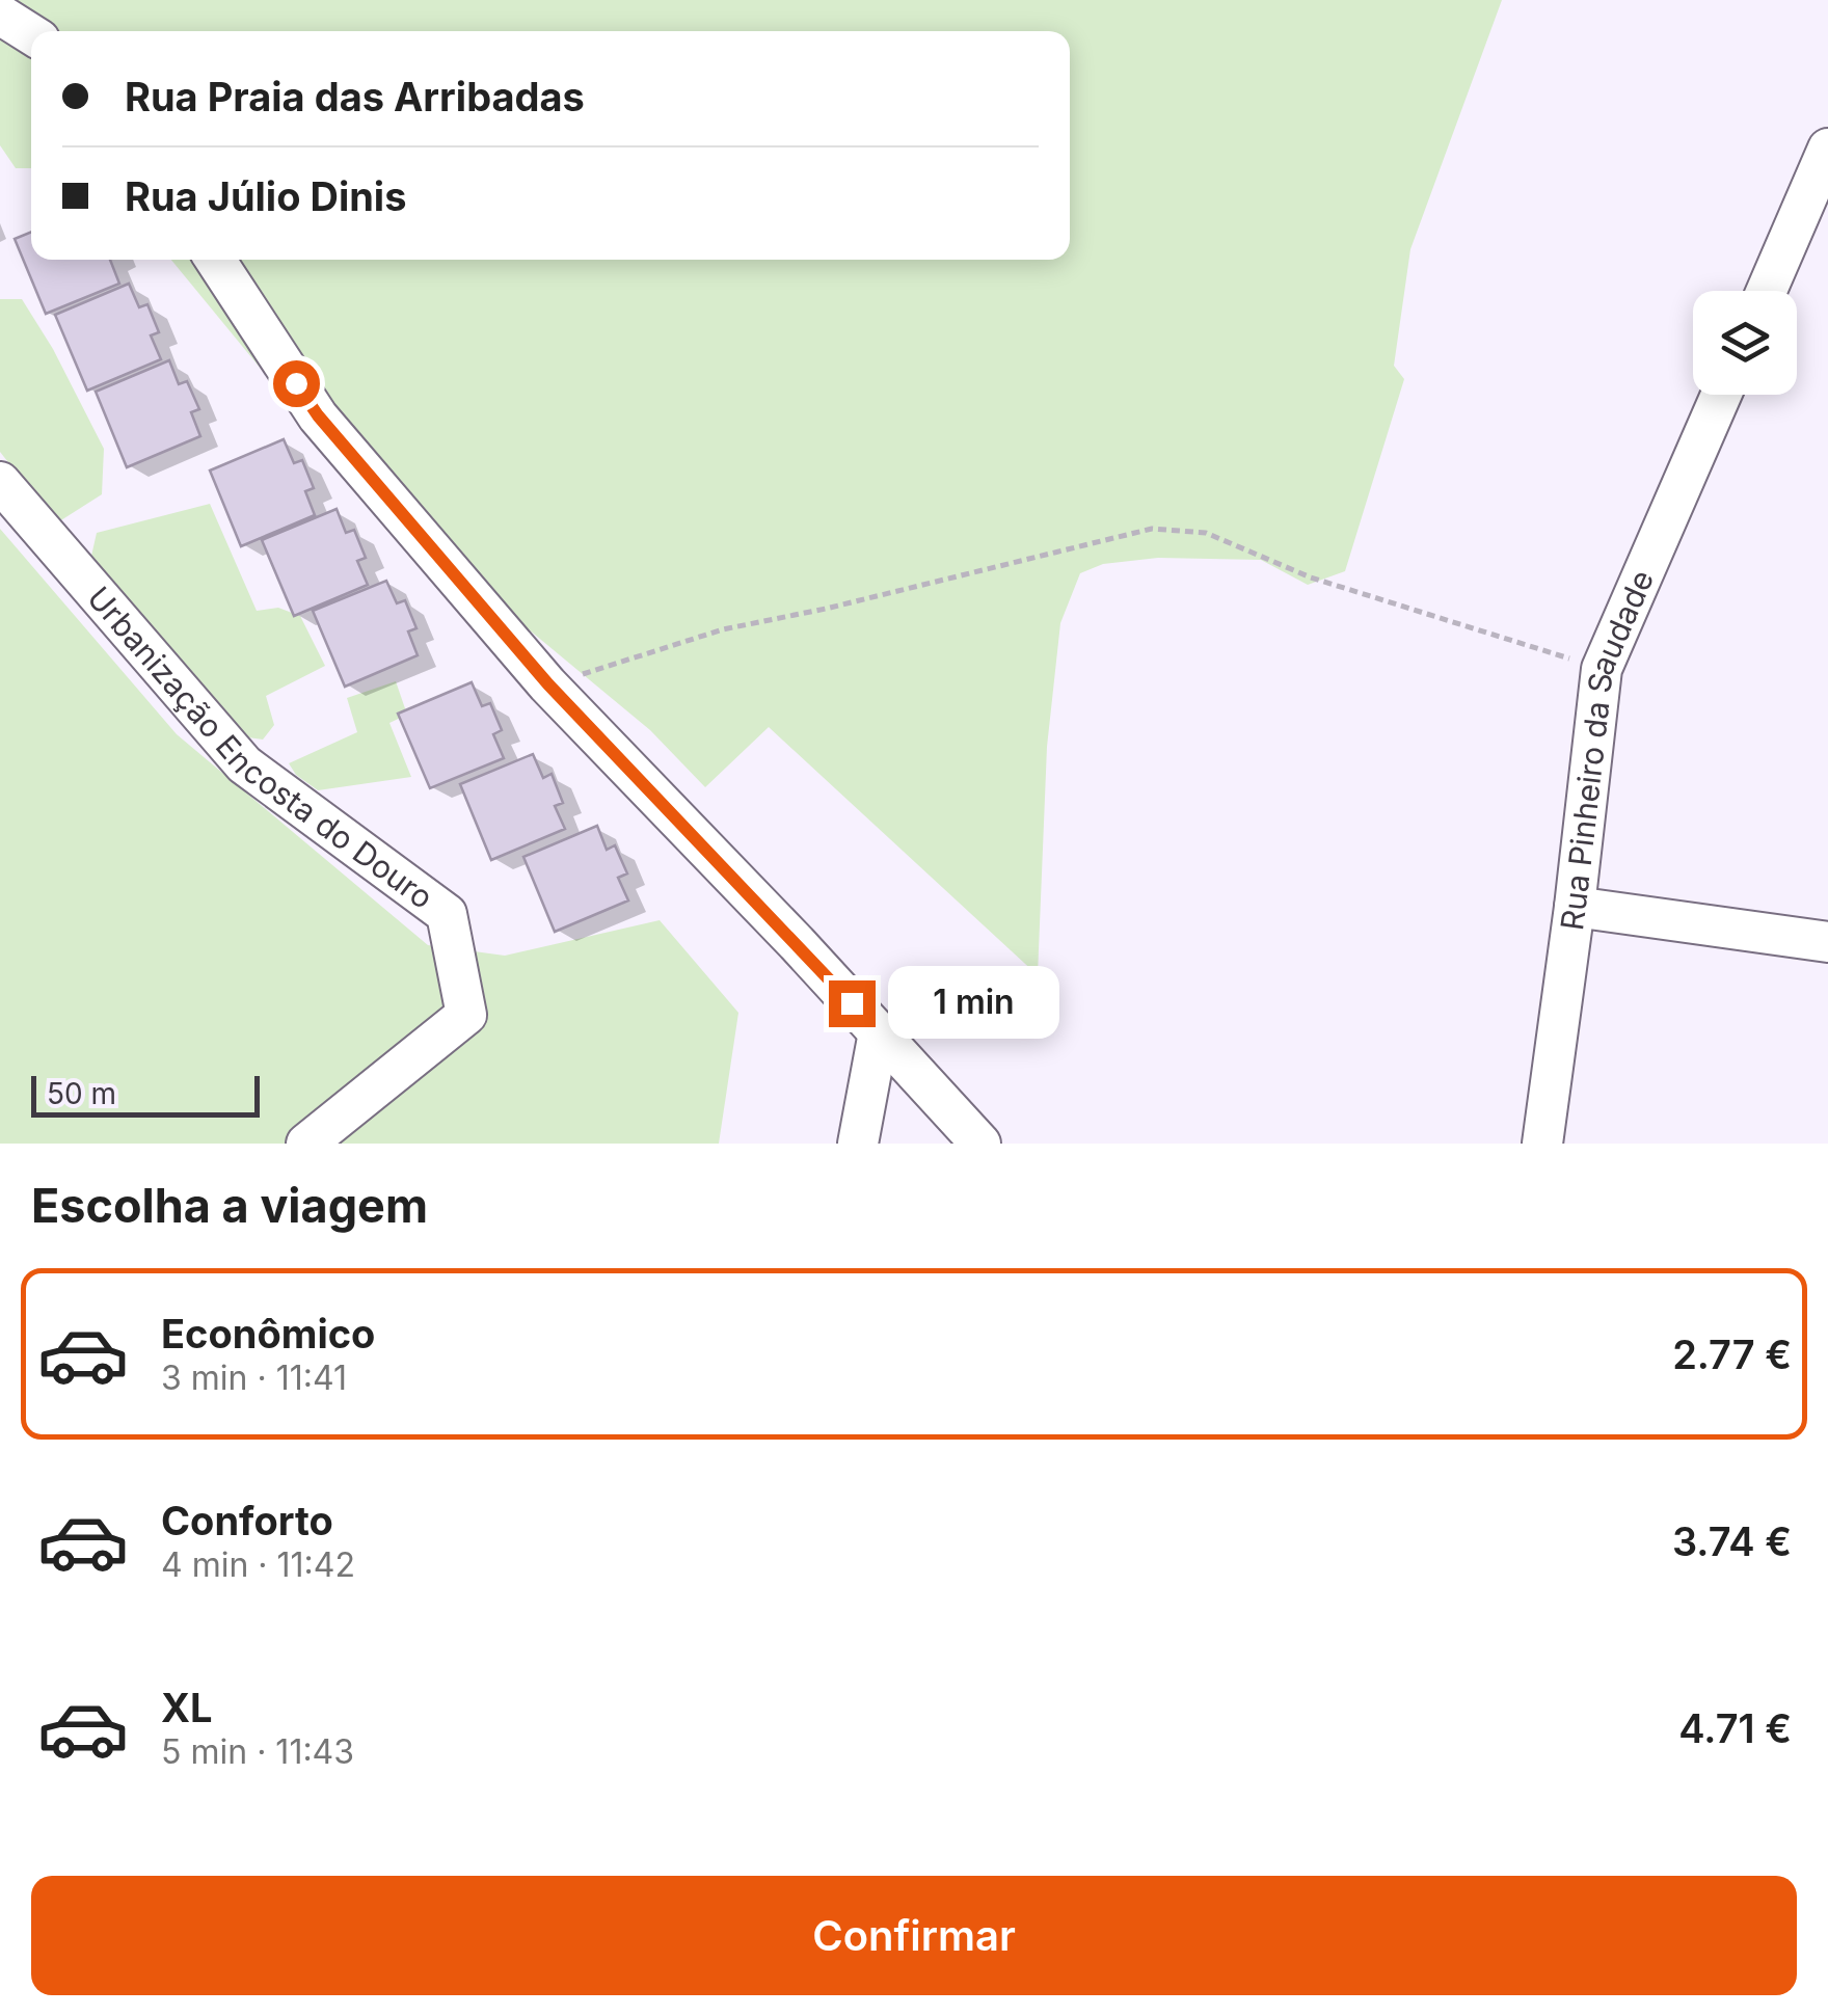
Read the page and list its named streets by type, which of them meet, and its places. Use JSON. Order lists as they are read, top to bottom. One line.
{"streets":{"street":["Urbanização Encosta do Douro","Rua Pinheiro da Saudade"]},"scale_bar":"50 m","page":{"banner":["Rua Praia das Arribadas","Rua Júlio Dinis"],"bubble":"1 min","scale":"50 m","heading":"Escolha a viagem","list":[{"name":"Econômico","note":"3 min · 11:41","value":"2.77 €"},{"name":"Conforto","note":"4 min · 11:42","value":"3.74 €"},{"name":"XL","note":"5 min · 11:43","value":"4.71 €"}],"buttons":"Confirmar"}}
